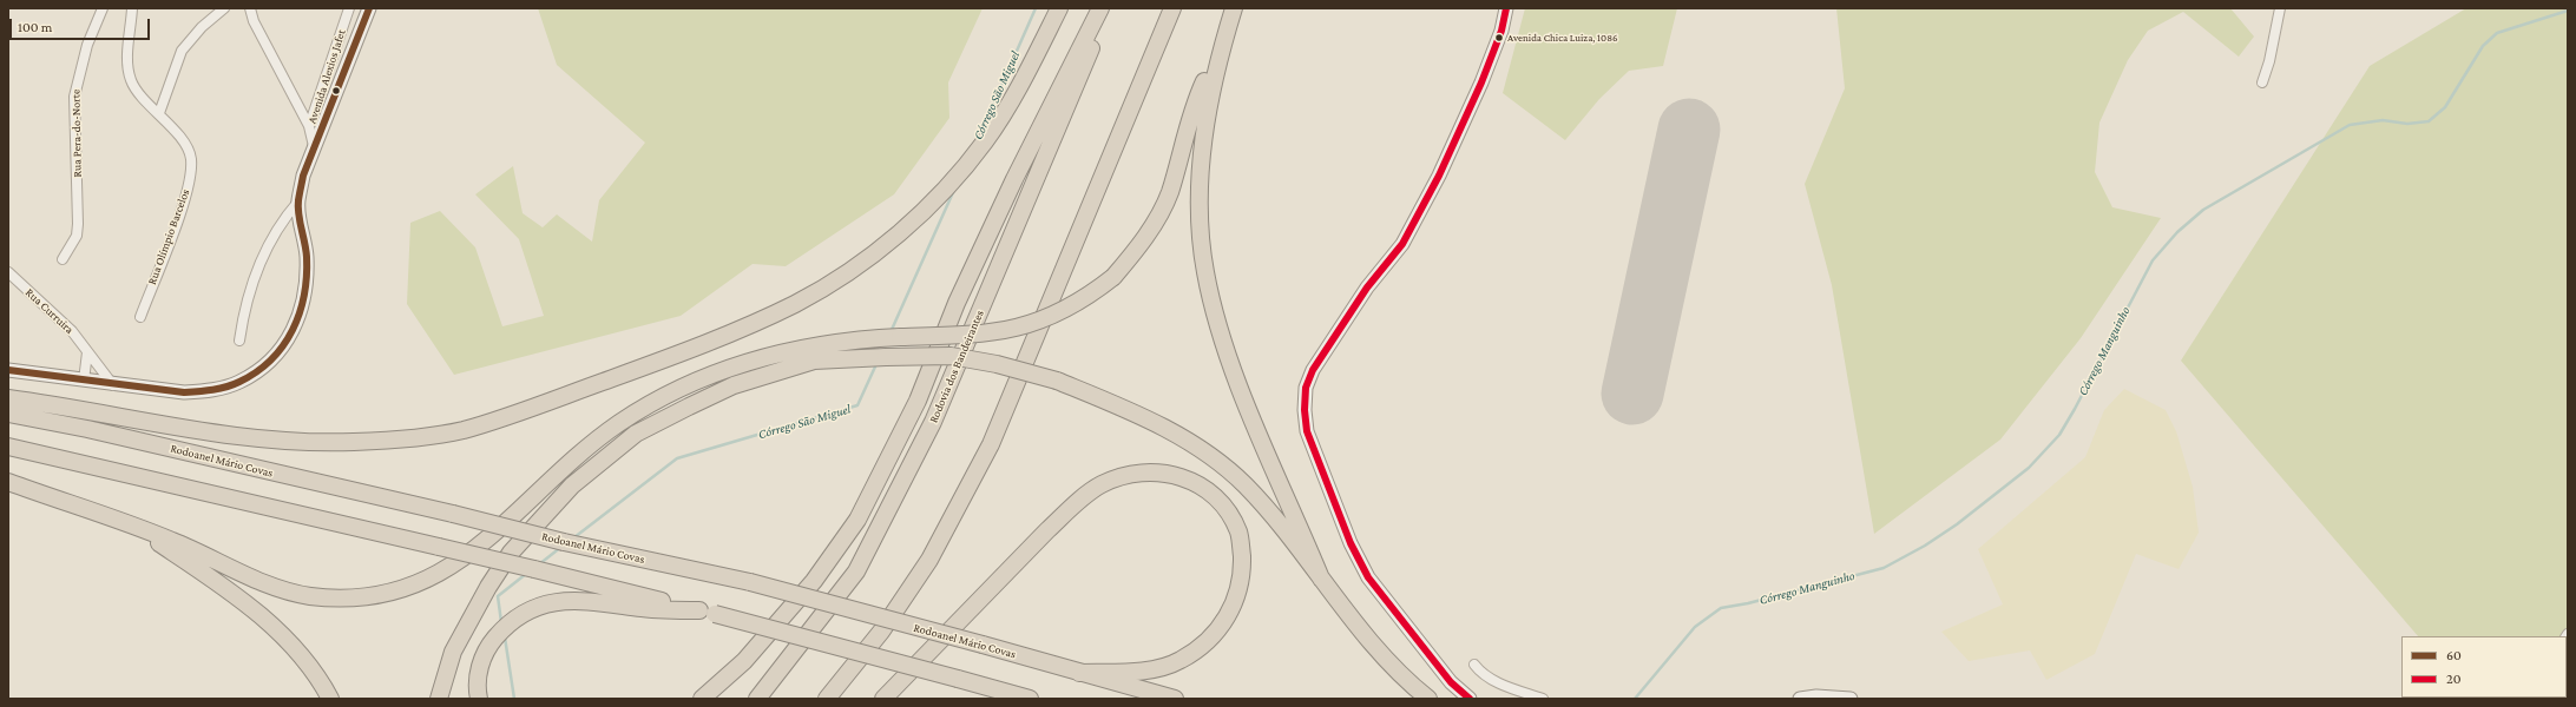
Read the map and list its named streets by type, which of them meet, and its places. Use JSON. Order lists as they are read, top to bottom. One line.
{"streets":{"highway":["Rodovia dos Bandeirantes","Rodoanel Mário Covas"],"main road":["Avenida Alexios Jafet"],"street":["Rua Pera-do-Norte","Rua Olímpio Barcelos","Rua Curruira"]},"crossings":[["Avenida Alexios Jafet","Rua Curruira"]],"water":["Córrego São Miguel","Córrego Manguinho"],"places":["Avenida Chica Luiza, 1086"],"lines":["transit line 60","transit line 20"],"legend":["60","20"],"scale_bar":"100 m"}
